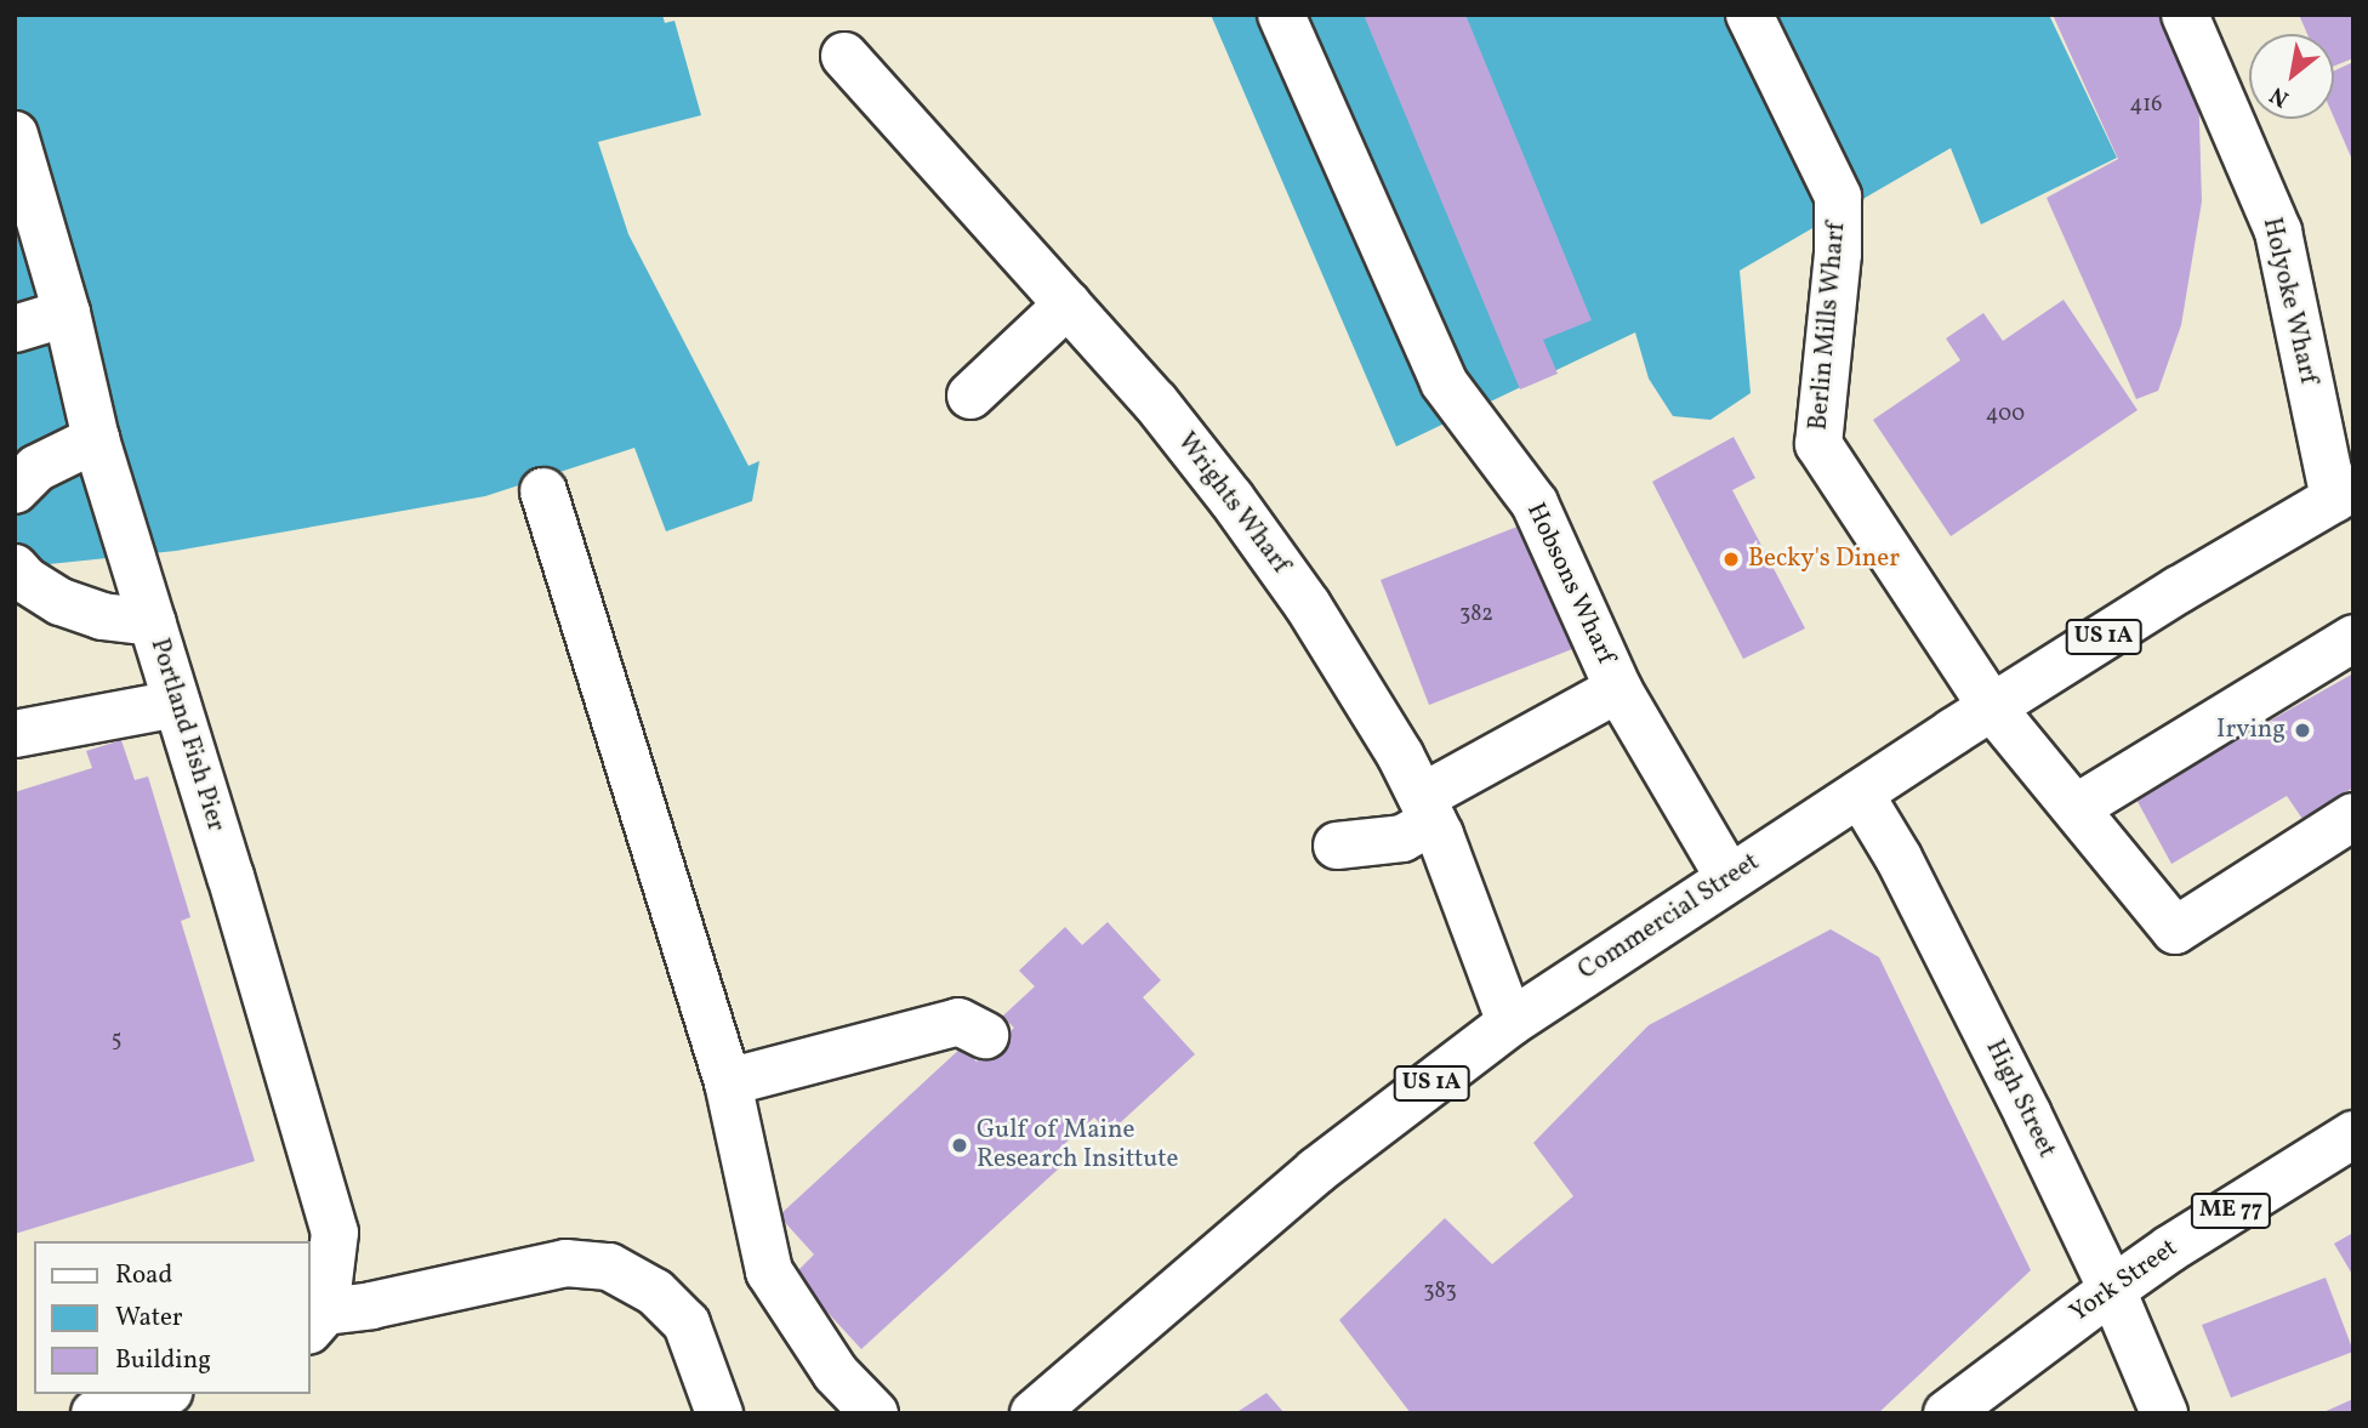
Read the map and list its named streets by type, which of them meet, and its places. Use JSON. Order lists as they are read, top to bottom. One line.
{"streets":{"main road":["Holyoke Wharf","Berlin Mills Wharf","Wrights Wharf","Hobsons Wharf","US 1A","Portland Fish Pier","Commercial Street","High Street","ME 77","York Street"]},"crossings":[["Holyoke Wharf","Commercial Street"],["Berlin Mills Wharf","Commercial Street"],["Wrights Wharf","Commercial Street"],["Hobsons Wharf","Commercial Street"],["Commercial Street","High Street"],["High Street","York Street"]],"places":["Becky's Diner","Irving","Gulf of Maine Research Insittute"],"house_numbers":["416","400","382","5","383"],"legend":["Road","Water","Building"],"north":"bottom left"}
